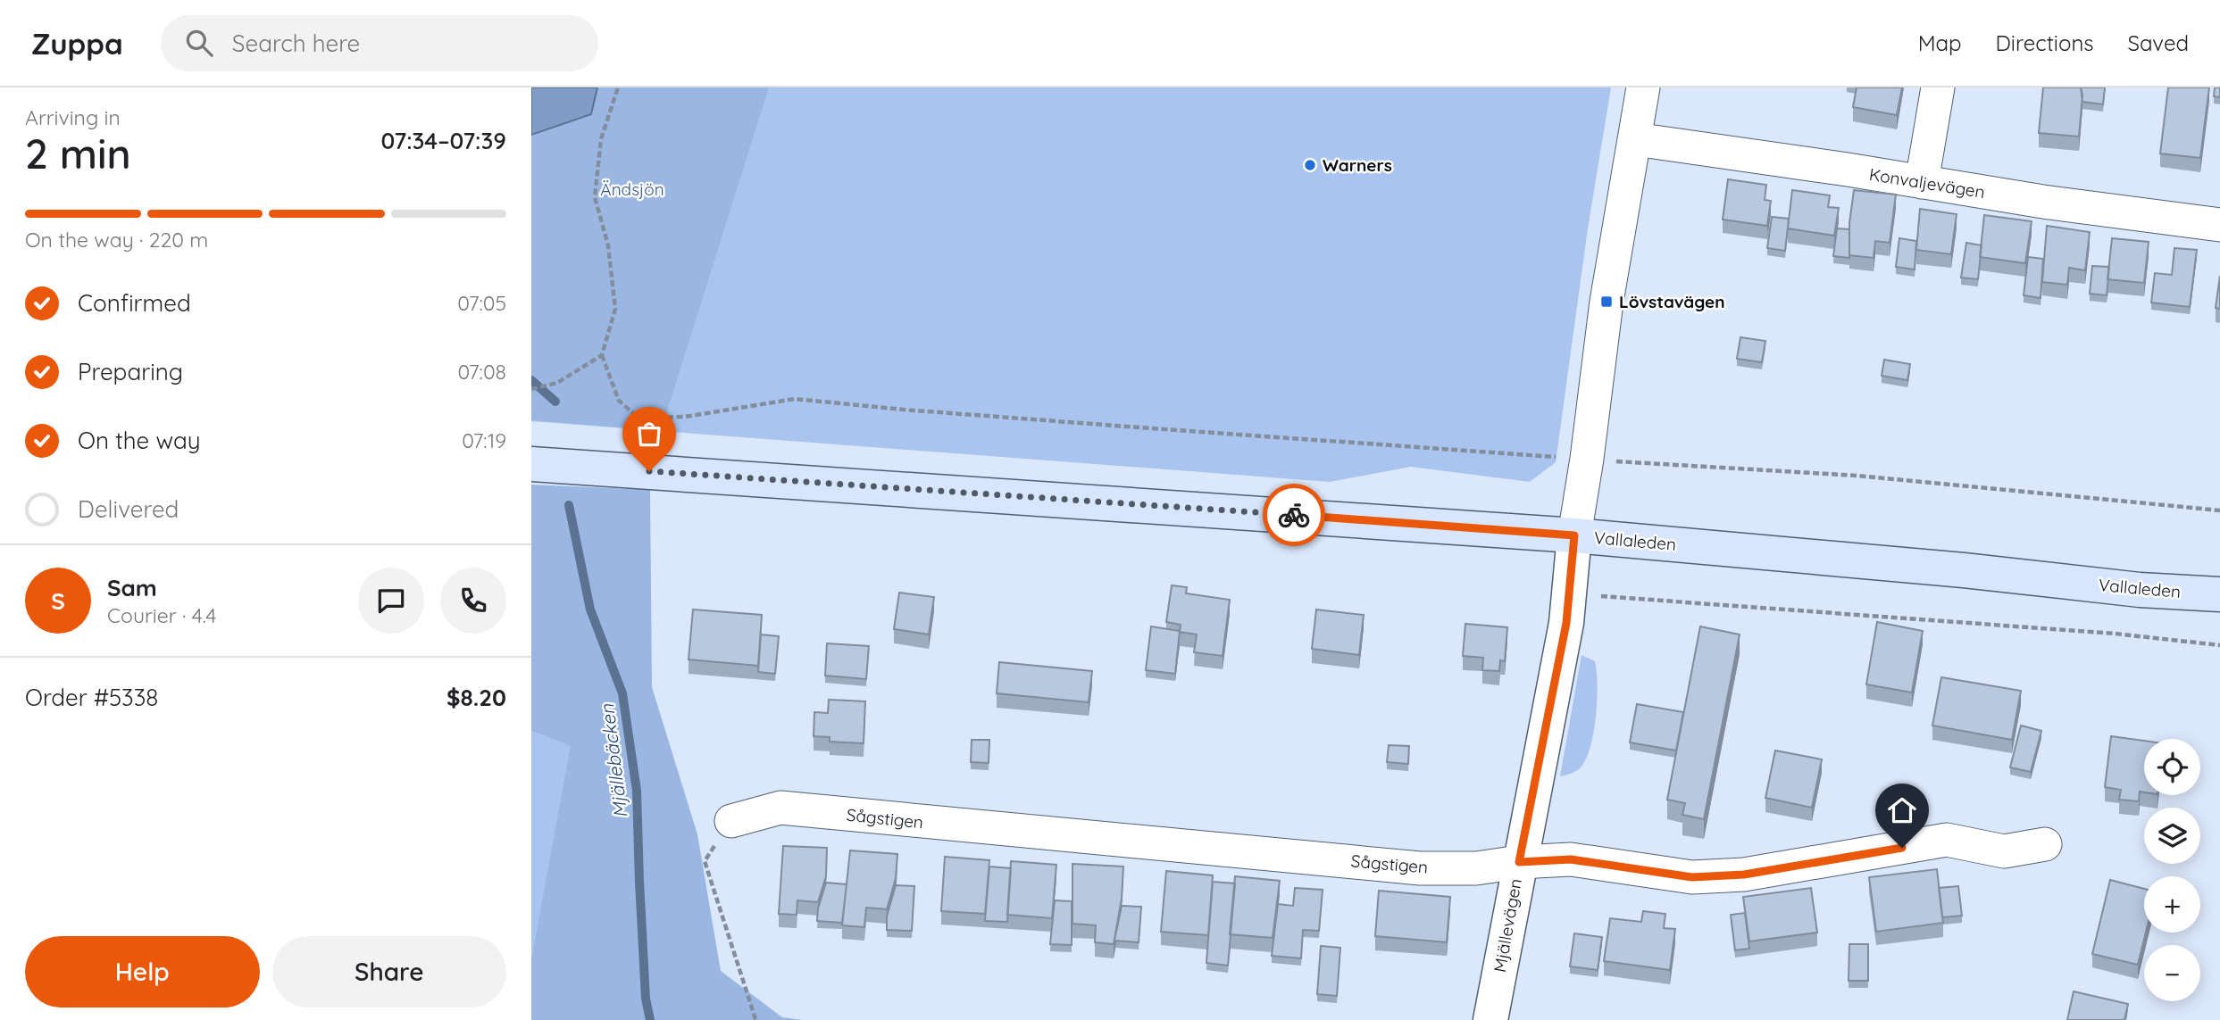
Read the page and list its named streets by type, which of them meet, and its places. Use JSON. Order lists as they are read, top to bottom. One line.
{"streets":{"main road":["Vallaleden"],"street":["Konvaljevägen","Sågstigen","Mjällevägen"]},"crossings":[["Vallaleden","Mjällevägen"],["Sågstigen","Mjällevägen"]],"water":["Mjällebäcken"],"parks":["Ändsjön"],"places":{"other":["Warners"],"transit":["Lövstavägen"]},"page":{"header":"Zuppa","search":"Search here","nav":["Map","Directions","Saved"],"heading":["2 min","Arriving in","07:34–07:39"],"panel":["Sam","Courier · 4.4","Order #5338","$8.20"],"bar":"On the way · 220 m","list":[["Confirmed","07:05"],["Preparing","07:08"],["On the way","07:19"],"Delivered"],"round":"S","map_buttons":["+","−"],"buttons":["Help","Share"]}}
